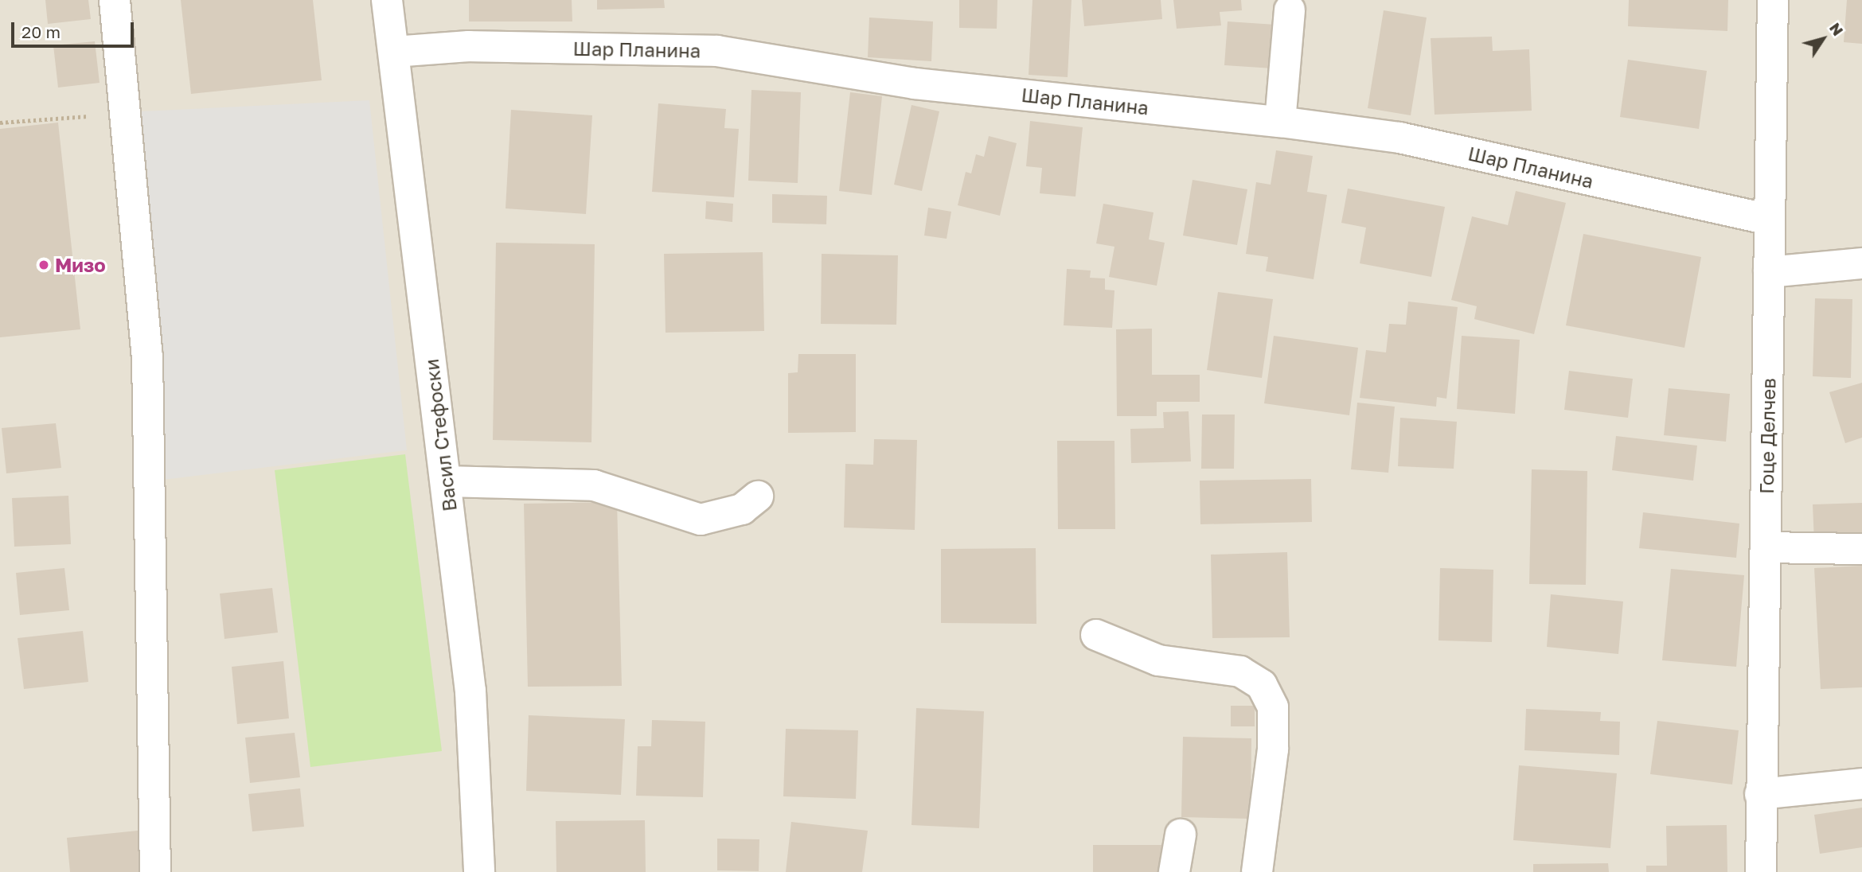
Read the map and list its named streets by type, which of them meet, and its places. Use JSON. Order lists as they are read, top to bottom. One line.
{"streets":{"street":["Шар Планина","Васил Стефоски","Гоце Делчев"]},"crossings":[["Шар Планина","Васил Стефоски"],["Шар Планина","Гоце Делчев"]],"places":["Мизо"],"scale_bar":"20 m","north":"top right"}
